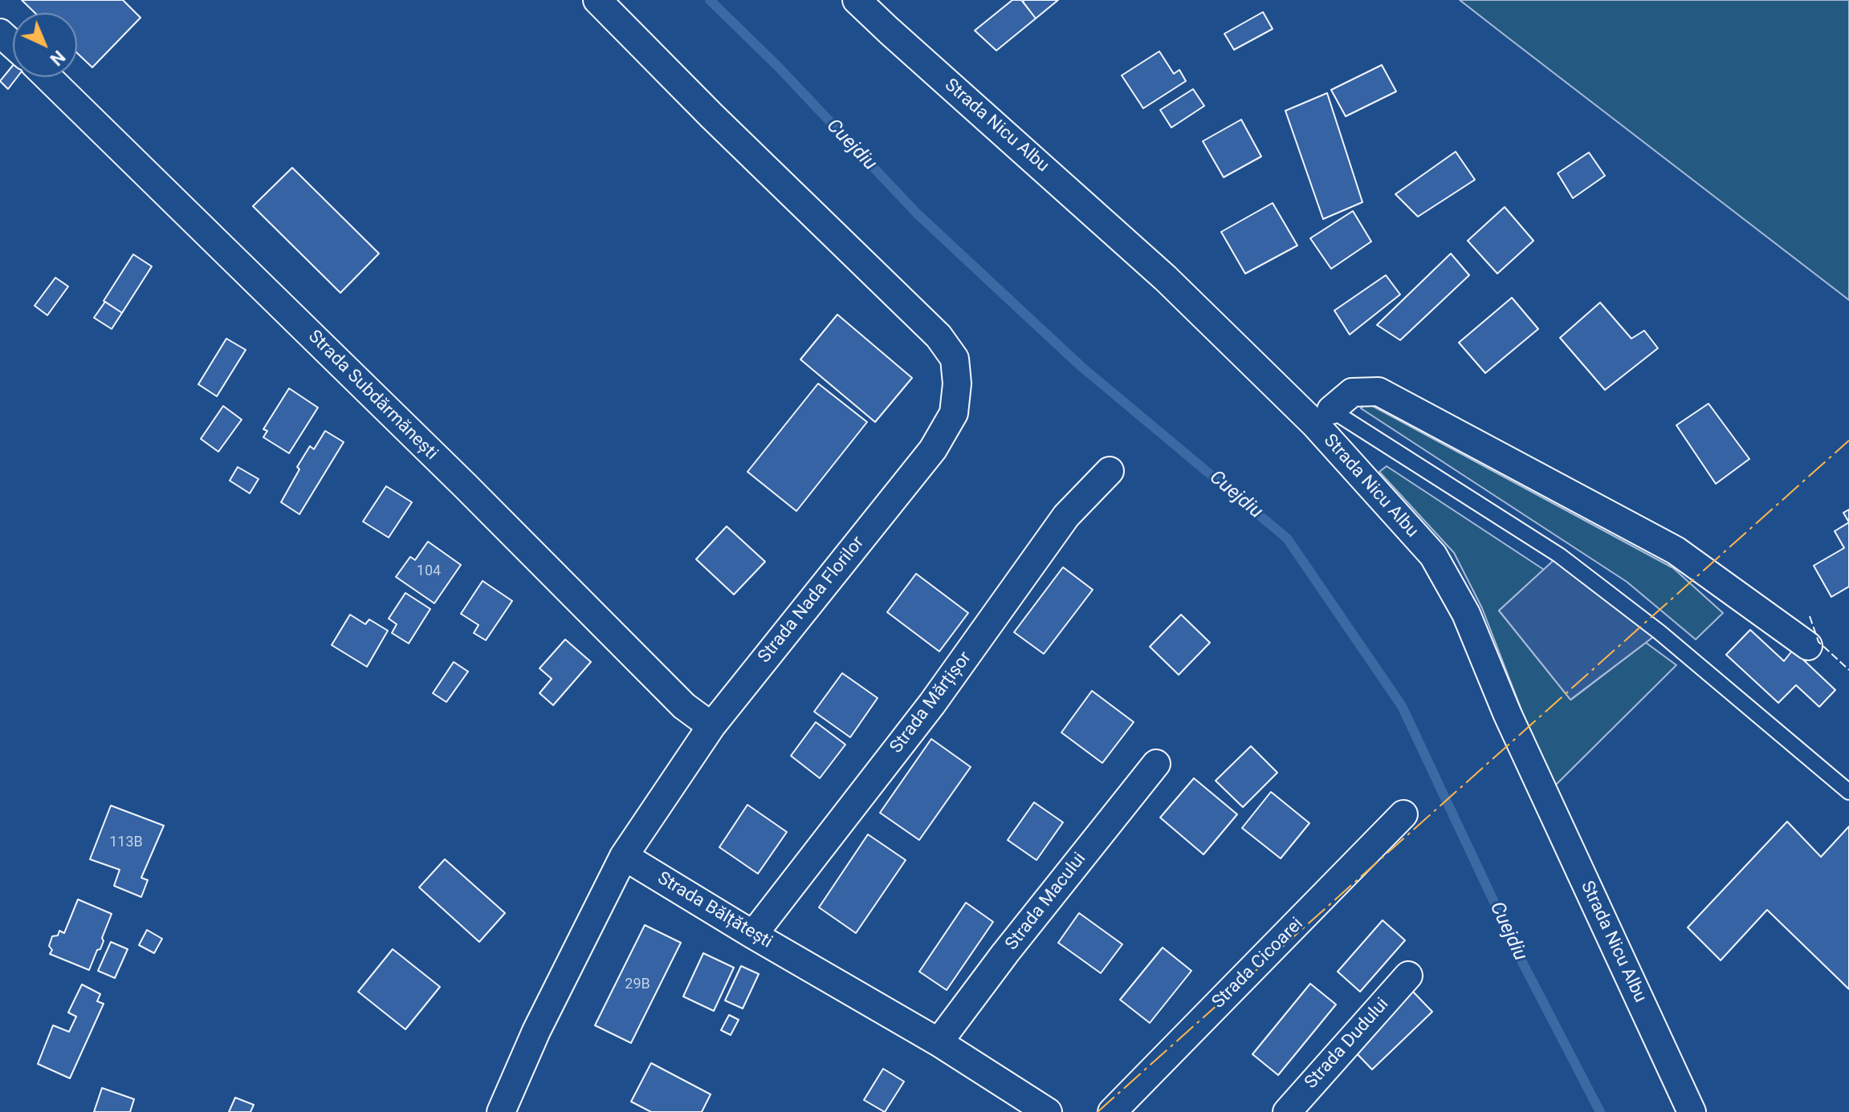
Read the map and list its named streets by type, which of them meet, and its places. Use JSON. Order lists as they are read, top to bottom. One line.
{"streets":{"street":["Strada Nicu Albu","Strada Subdărmănești","Strada Nada Florilor","Strada Mărțișor","Strada Macului","Strada Bălțătești","Strada Cicoarei","Strada Dudului"]},"crossings":[["Strada Subdărmănești","Strada Nada Florilor"],["Strada Nada Florilor","Strada Bălțătești"],["Strada Mărțișor","Strada Bălțătești"],["Strada Macului","Strada Bălțătești"]],"water":["Cuejdiu"],"house_numbers":["104","113B","29B"],"north":"bottom right"}
